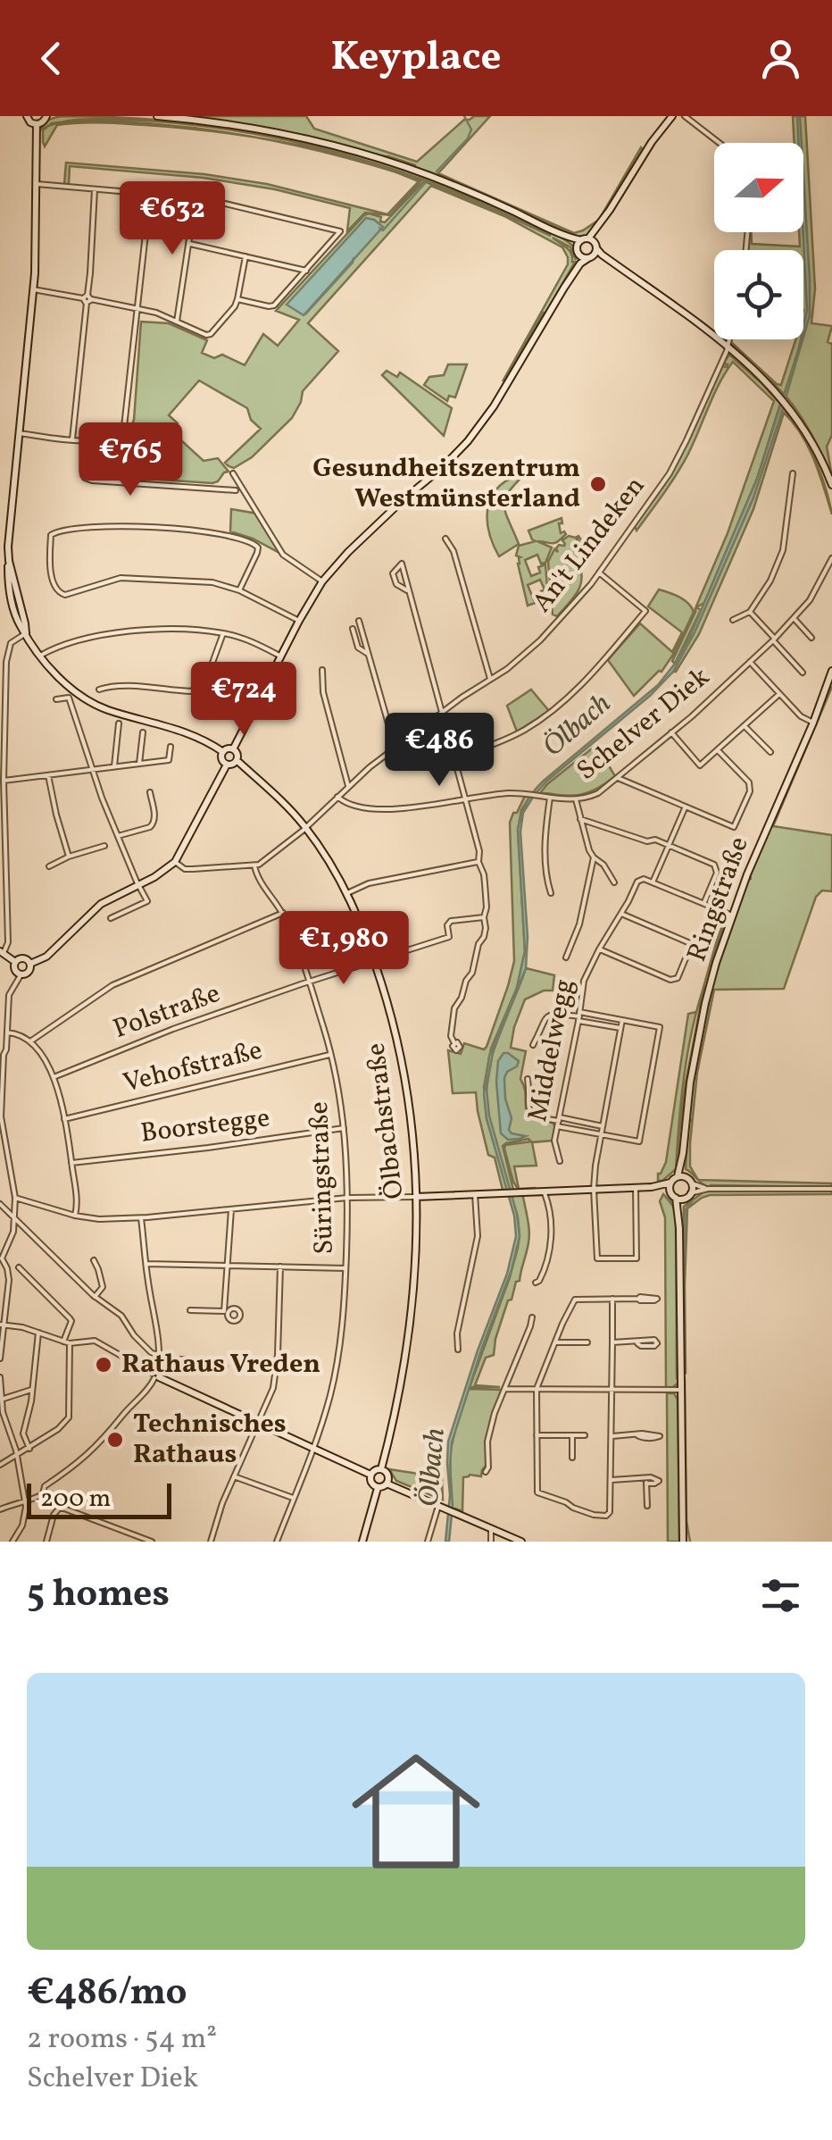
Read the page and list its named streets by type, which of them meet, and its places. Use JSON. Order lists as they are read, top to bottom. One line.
{"streets":{"street":["An't Lindeken","Schelver Diek","Ringstraße","Polstraße","Middelwegg","Vehofstraße","Ölbachstraße","Boorstegge","Süringstraße"]},"crossings":[["An't Lindeken","Schelver Diek"],["An't Lindeken","Ölbachstraße"],["An't Lindeken","Süringstraße"],["Polstraße","Ölbachstraße"],["Polstraße","Süringstraße"],["Vehofstraße","Süringstraße"],["Boorstegge","Süringstraße"]],"water":["Ölbach"],"places":["Gesundheitszentrum Westmünsterland","Rathaus Vreden","Technisches Rathaus"],"scale_bar":"200 m","north":"right","page":{"header":"Keyplace","price":["€632","€765","€724","€486","€1,980"],"scale":"200 m","heading":"5 homes","list":[{"name":"€486/mo","note":"2 rooms · 54 m² · Schelver Diek"}]}}
